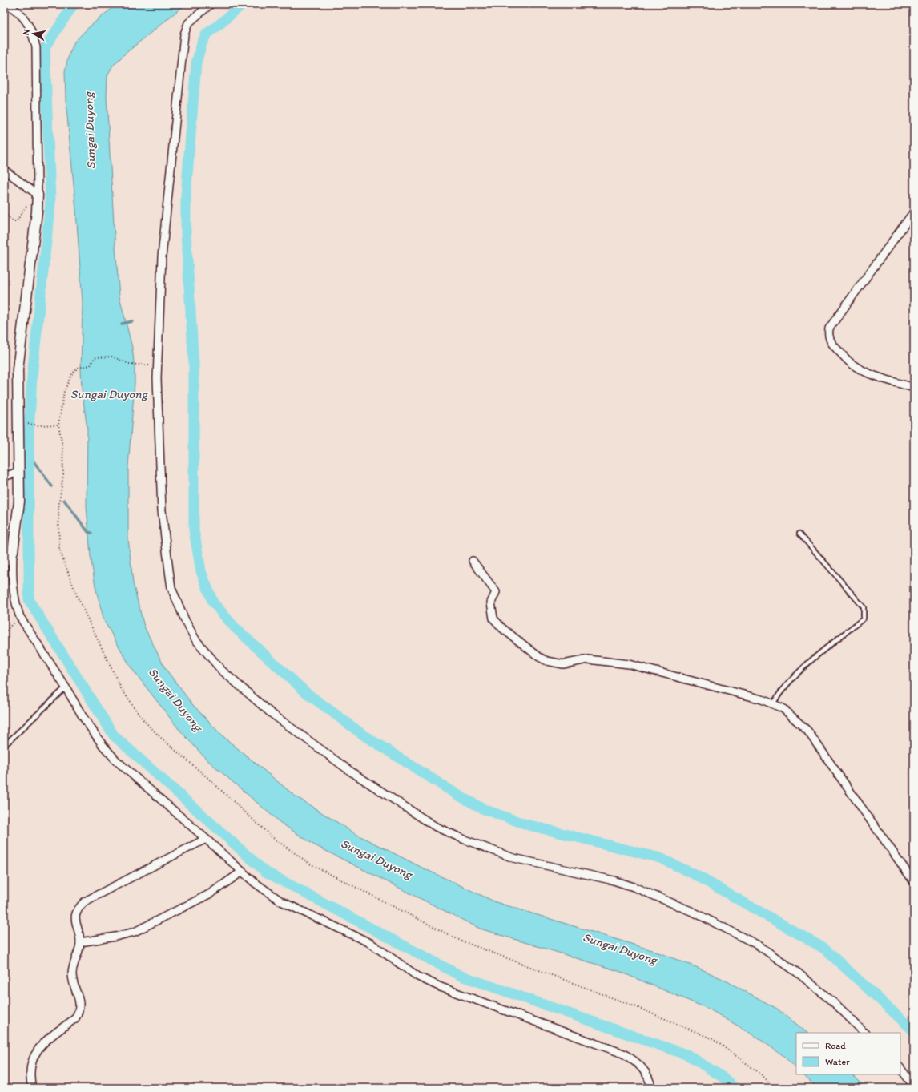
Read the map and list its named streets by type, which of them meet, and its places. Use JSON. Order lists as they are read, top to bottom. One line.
{"water":["Sungai Duyong"],"legend":["Road","Water"],"north":"left"}
